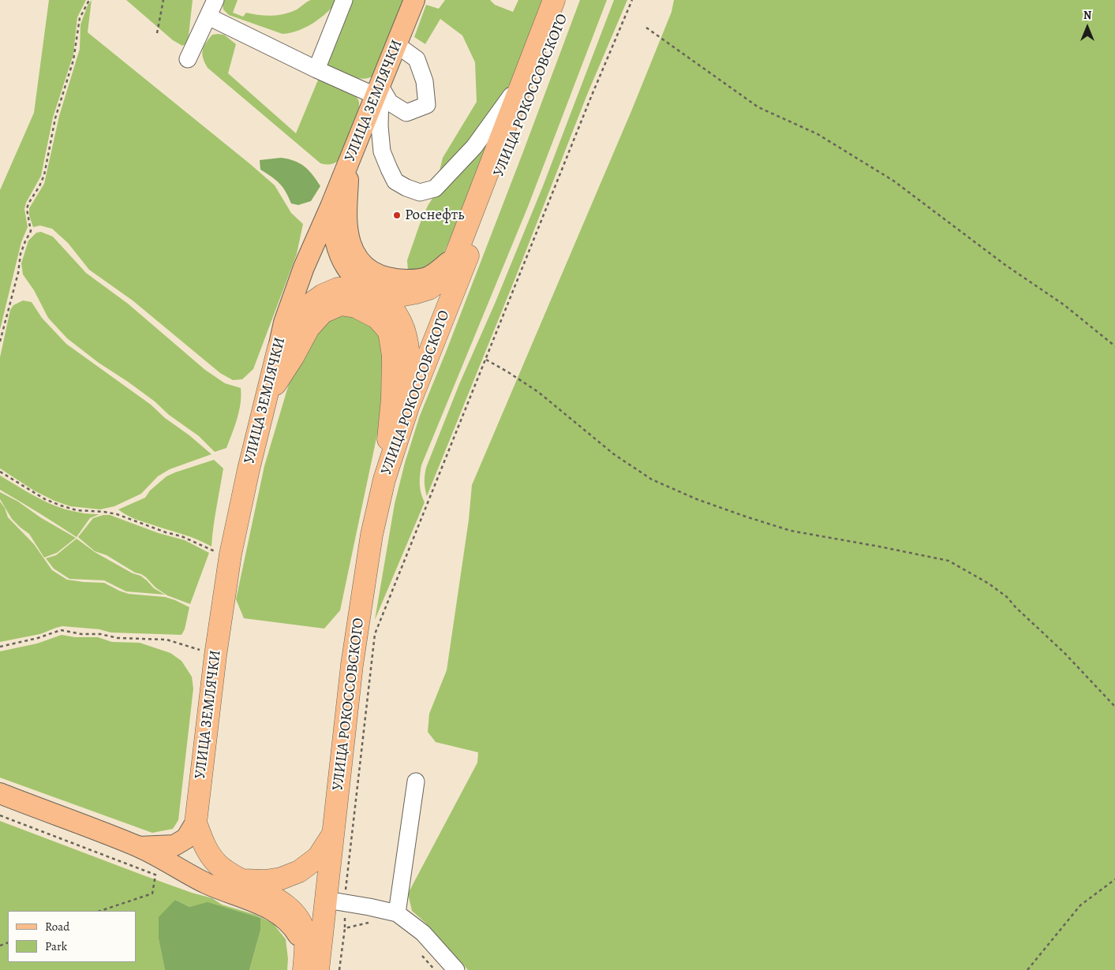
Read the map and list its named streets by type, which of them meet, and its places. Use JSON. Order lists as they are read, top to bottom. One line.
{"streets":{"highway":["УЛИЦА РОКОССОВСКОГО","УЛИЦА ЗЕМЛЯЧКИ"]},"places":["Роснефть"],"legend":["Road","Park"],"north":"top"}
